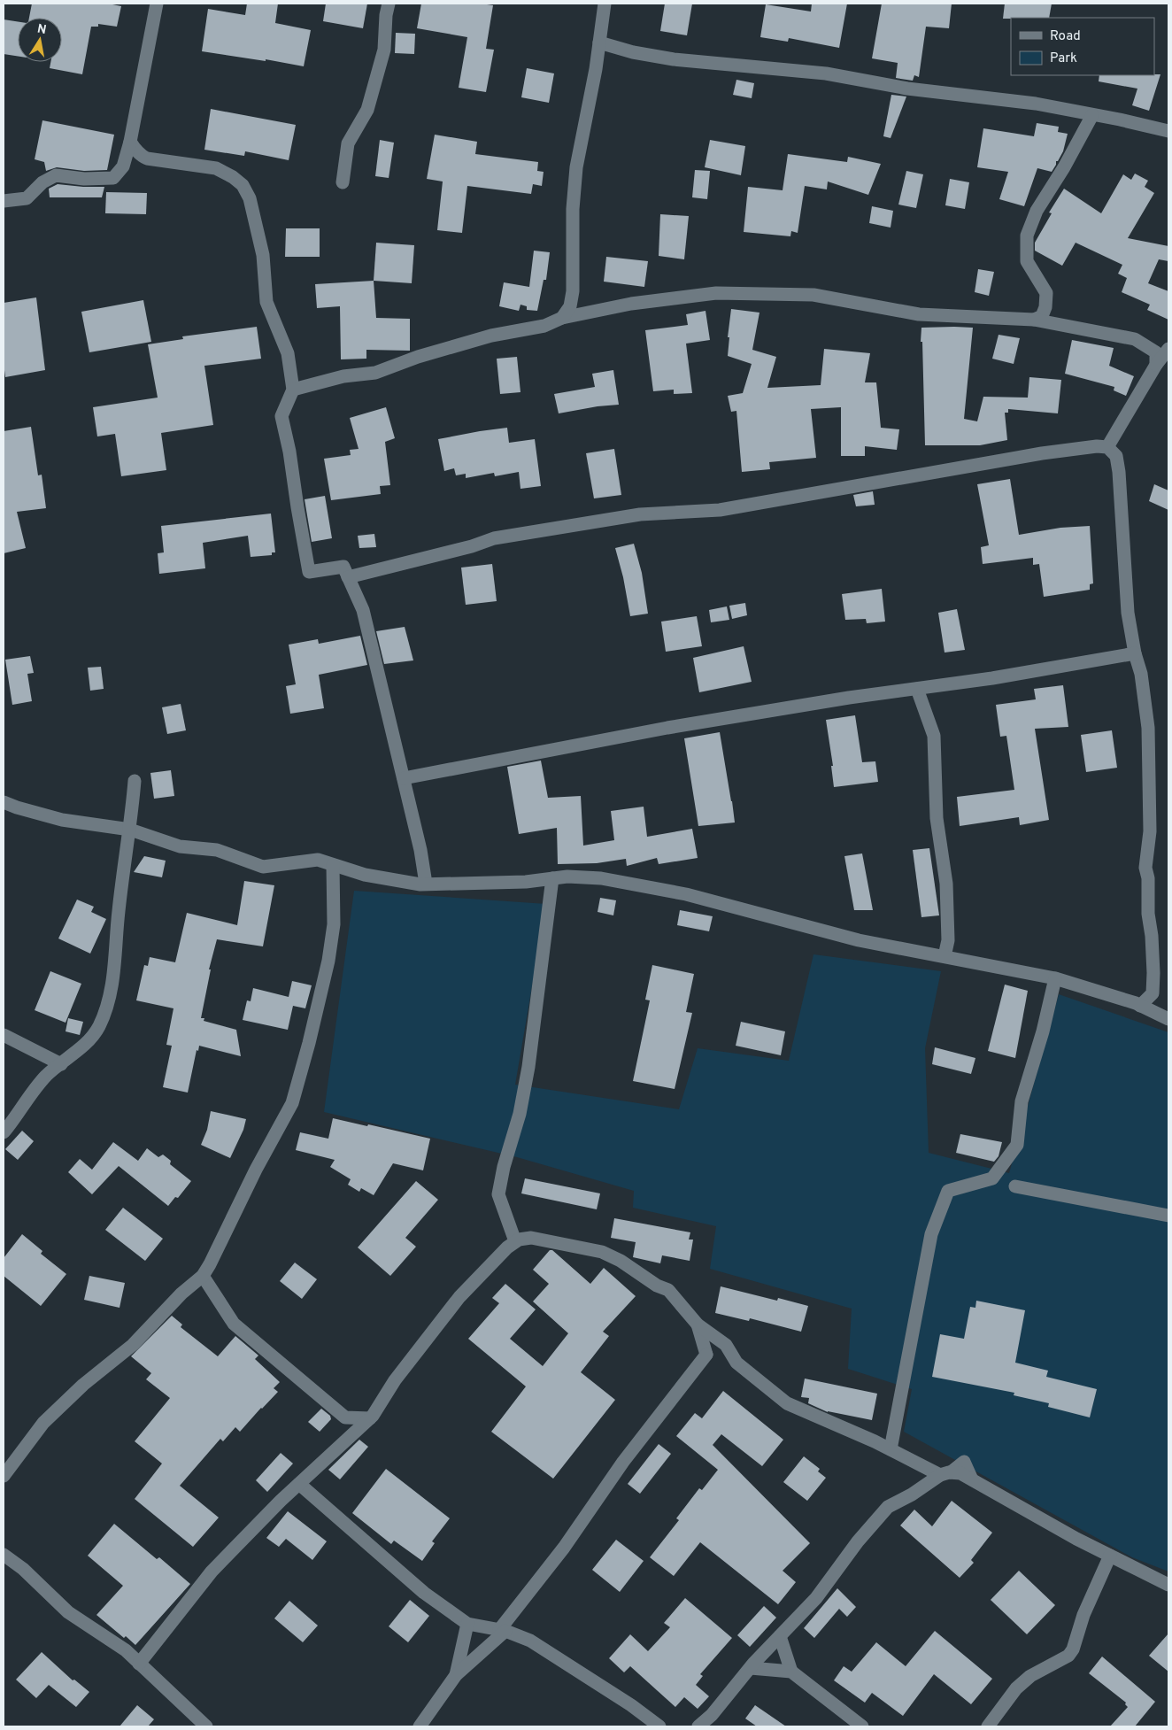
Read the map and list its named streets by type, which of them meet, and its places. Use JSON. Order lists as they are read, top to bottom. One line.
{"legend":["Road","Park"],"north":"top"}
